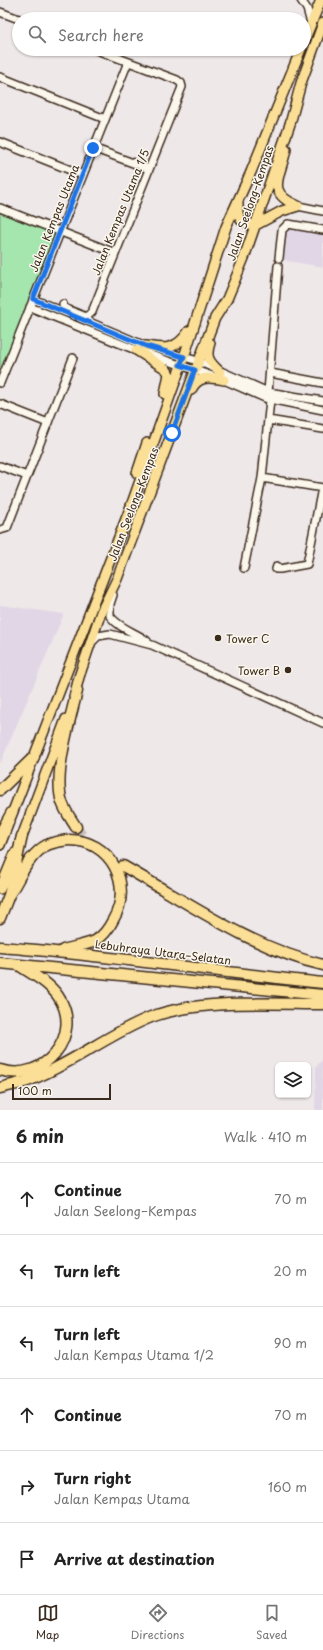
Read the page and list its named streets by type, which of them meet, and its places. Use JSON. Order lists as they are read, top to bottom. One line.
{"streets":{"highway":["Lebuhraya Utara–Selatan"],"main road":["Jalan Seelong–Kempas"],"street":["Jalan Kempas Utama 1/5","Jalan Kempas Utama"]},"crossings":[["Jalan Kempas Utama 1/5","Jalan Kempas Utama"]],"places":["Tower C","Tower B"],"scale_bar":"100 m","page":{"search":"Search here","scale":"100 m","heading":["6 min","Walk · 410 m"],"list":[["Continue","Jalan Seelong–Kempas","70 m"],["Turn left","20 m"],["Turn left","Jalan Kempas Utama 1/2","90 m"],["Continue","70 m"],["Turn right","Jalan Kempas Utama","160 m"],"Arrive at destination"],"nav":["Map","Directions","Saved"]}}
